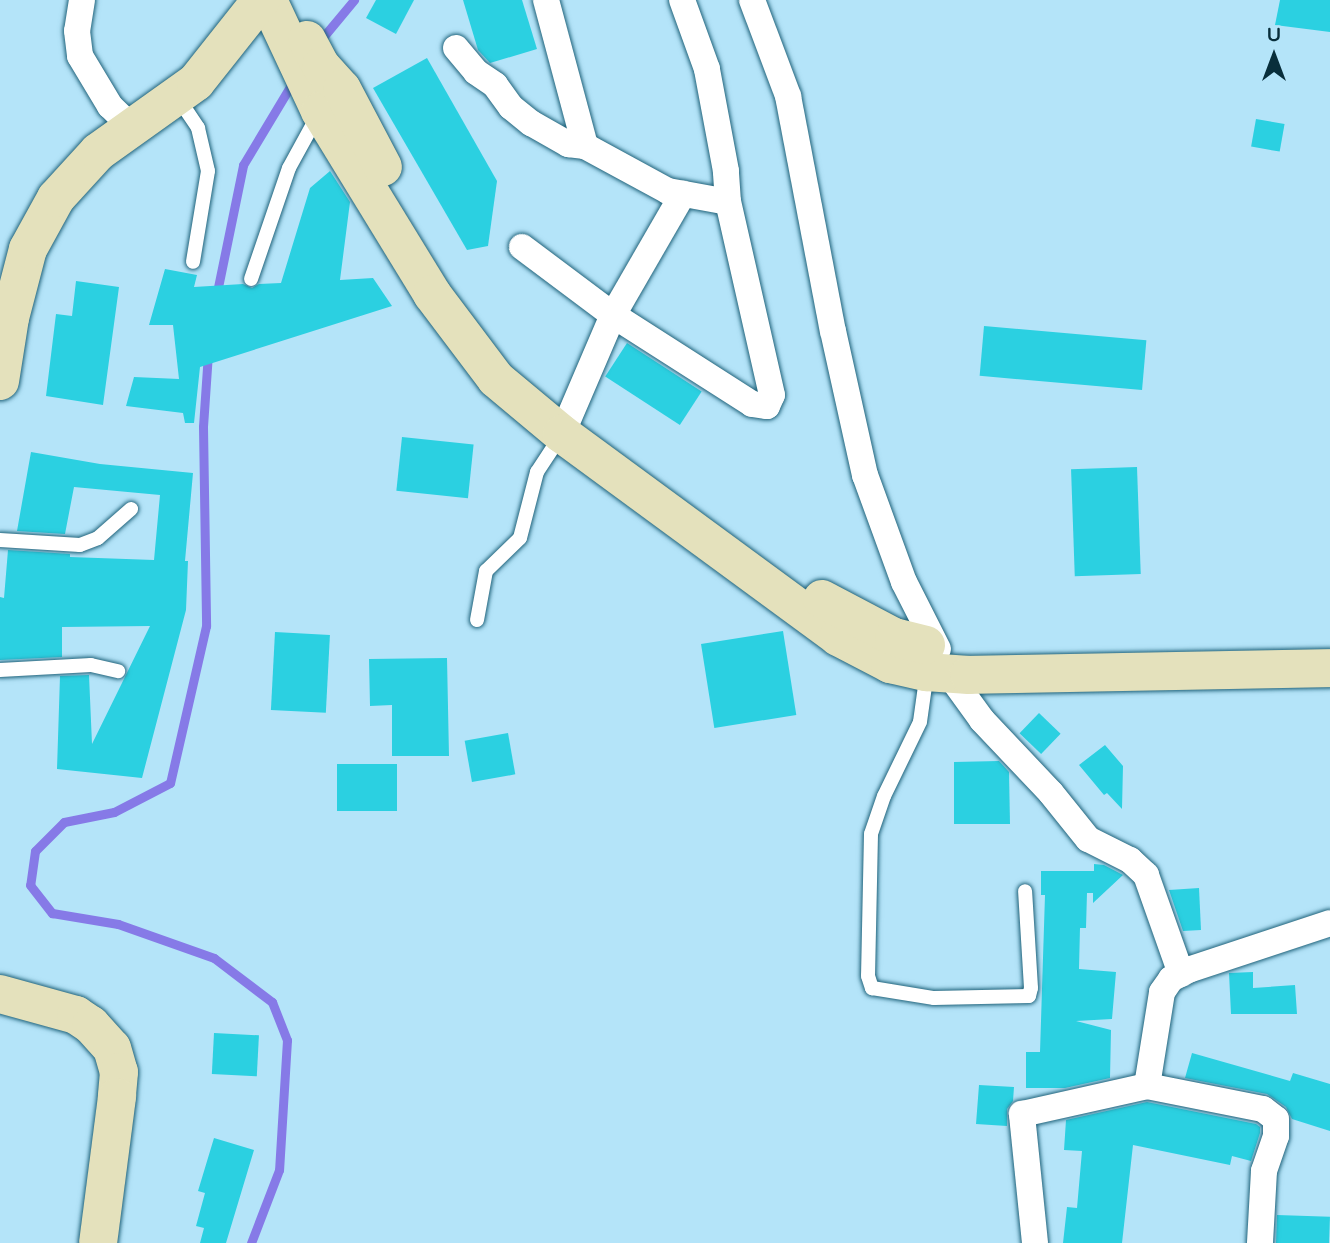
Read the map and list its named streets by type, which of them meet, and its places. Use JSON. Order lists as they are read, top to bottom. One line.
{"north":"top"}
